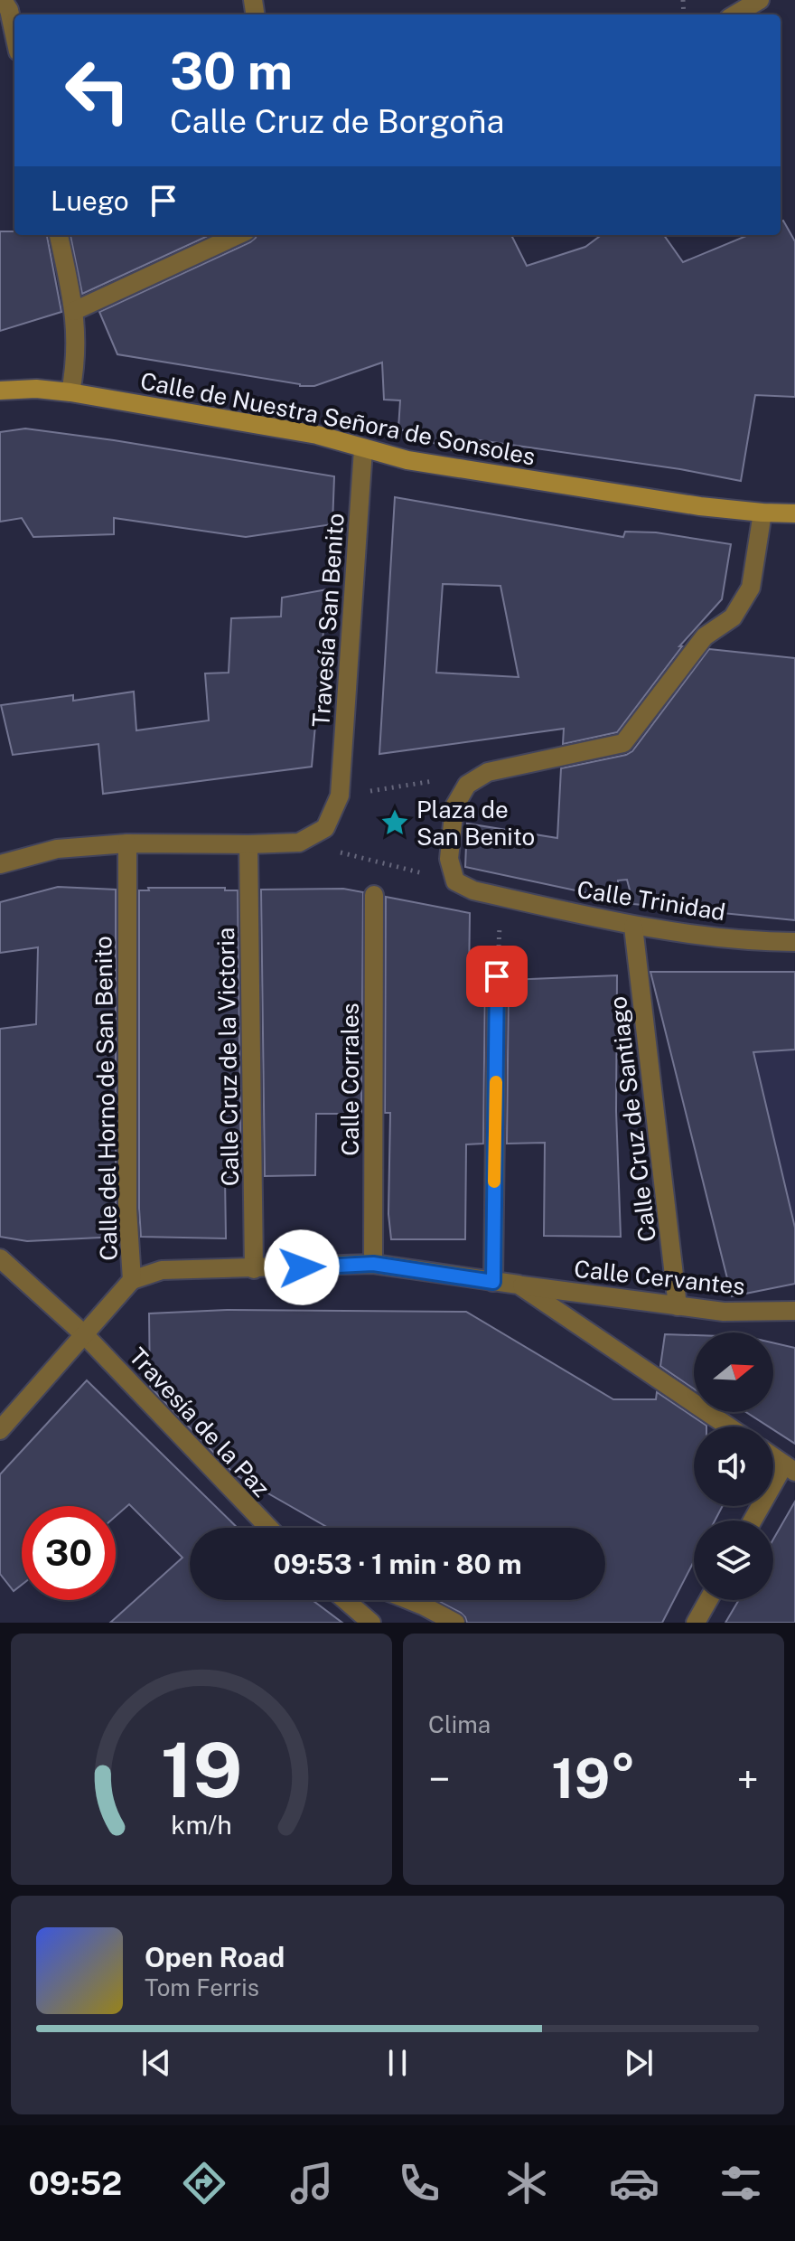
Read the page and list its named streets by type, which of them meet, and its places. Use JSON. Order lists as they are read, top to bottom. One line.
{"streets":{"street":["Calle de Nuestra Señora de Sonsoles","Travesía San Benito","Calle Trinidad","Calle Cruz de la Victoria","Calle Corrales","Calle del Horno de San Benito","Calle Cruz de Santiago","Calle Cervantes","Travesía de la Paz"]},"crossings":[["Calle de Nuestra Señora de Sonsoles","Travesía San Benito"],["Calle Trinidad","Calle Cruz de Santiago"],["Calle Cruz de la Victoria","Calle Cervantes"],["Calle Corrales","Calle Cervantes"],["Calle del Horno de San Benito","Calle Cervantes"],["Calle del Horno de San Benito","Travesía de la Paz"],["Calle Cruz de Santiago","Calle Cervantes"]],"places":{"place":["Plaza de San Benito"]},"north":"right","page":{"turn":["30 m","Calle Cruz de Borgoña"],"then":"Luego","limit":"30","trip":"09:53 · 1 min · 80 m","tile":"Clima","heat":["−","19°","+"],"song":["Open Road","Tom Ferris"],"tabs":"09:52","gauge":["19","km/h"]}}
